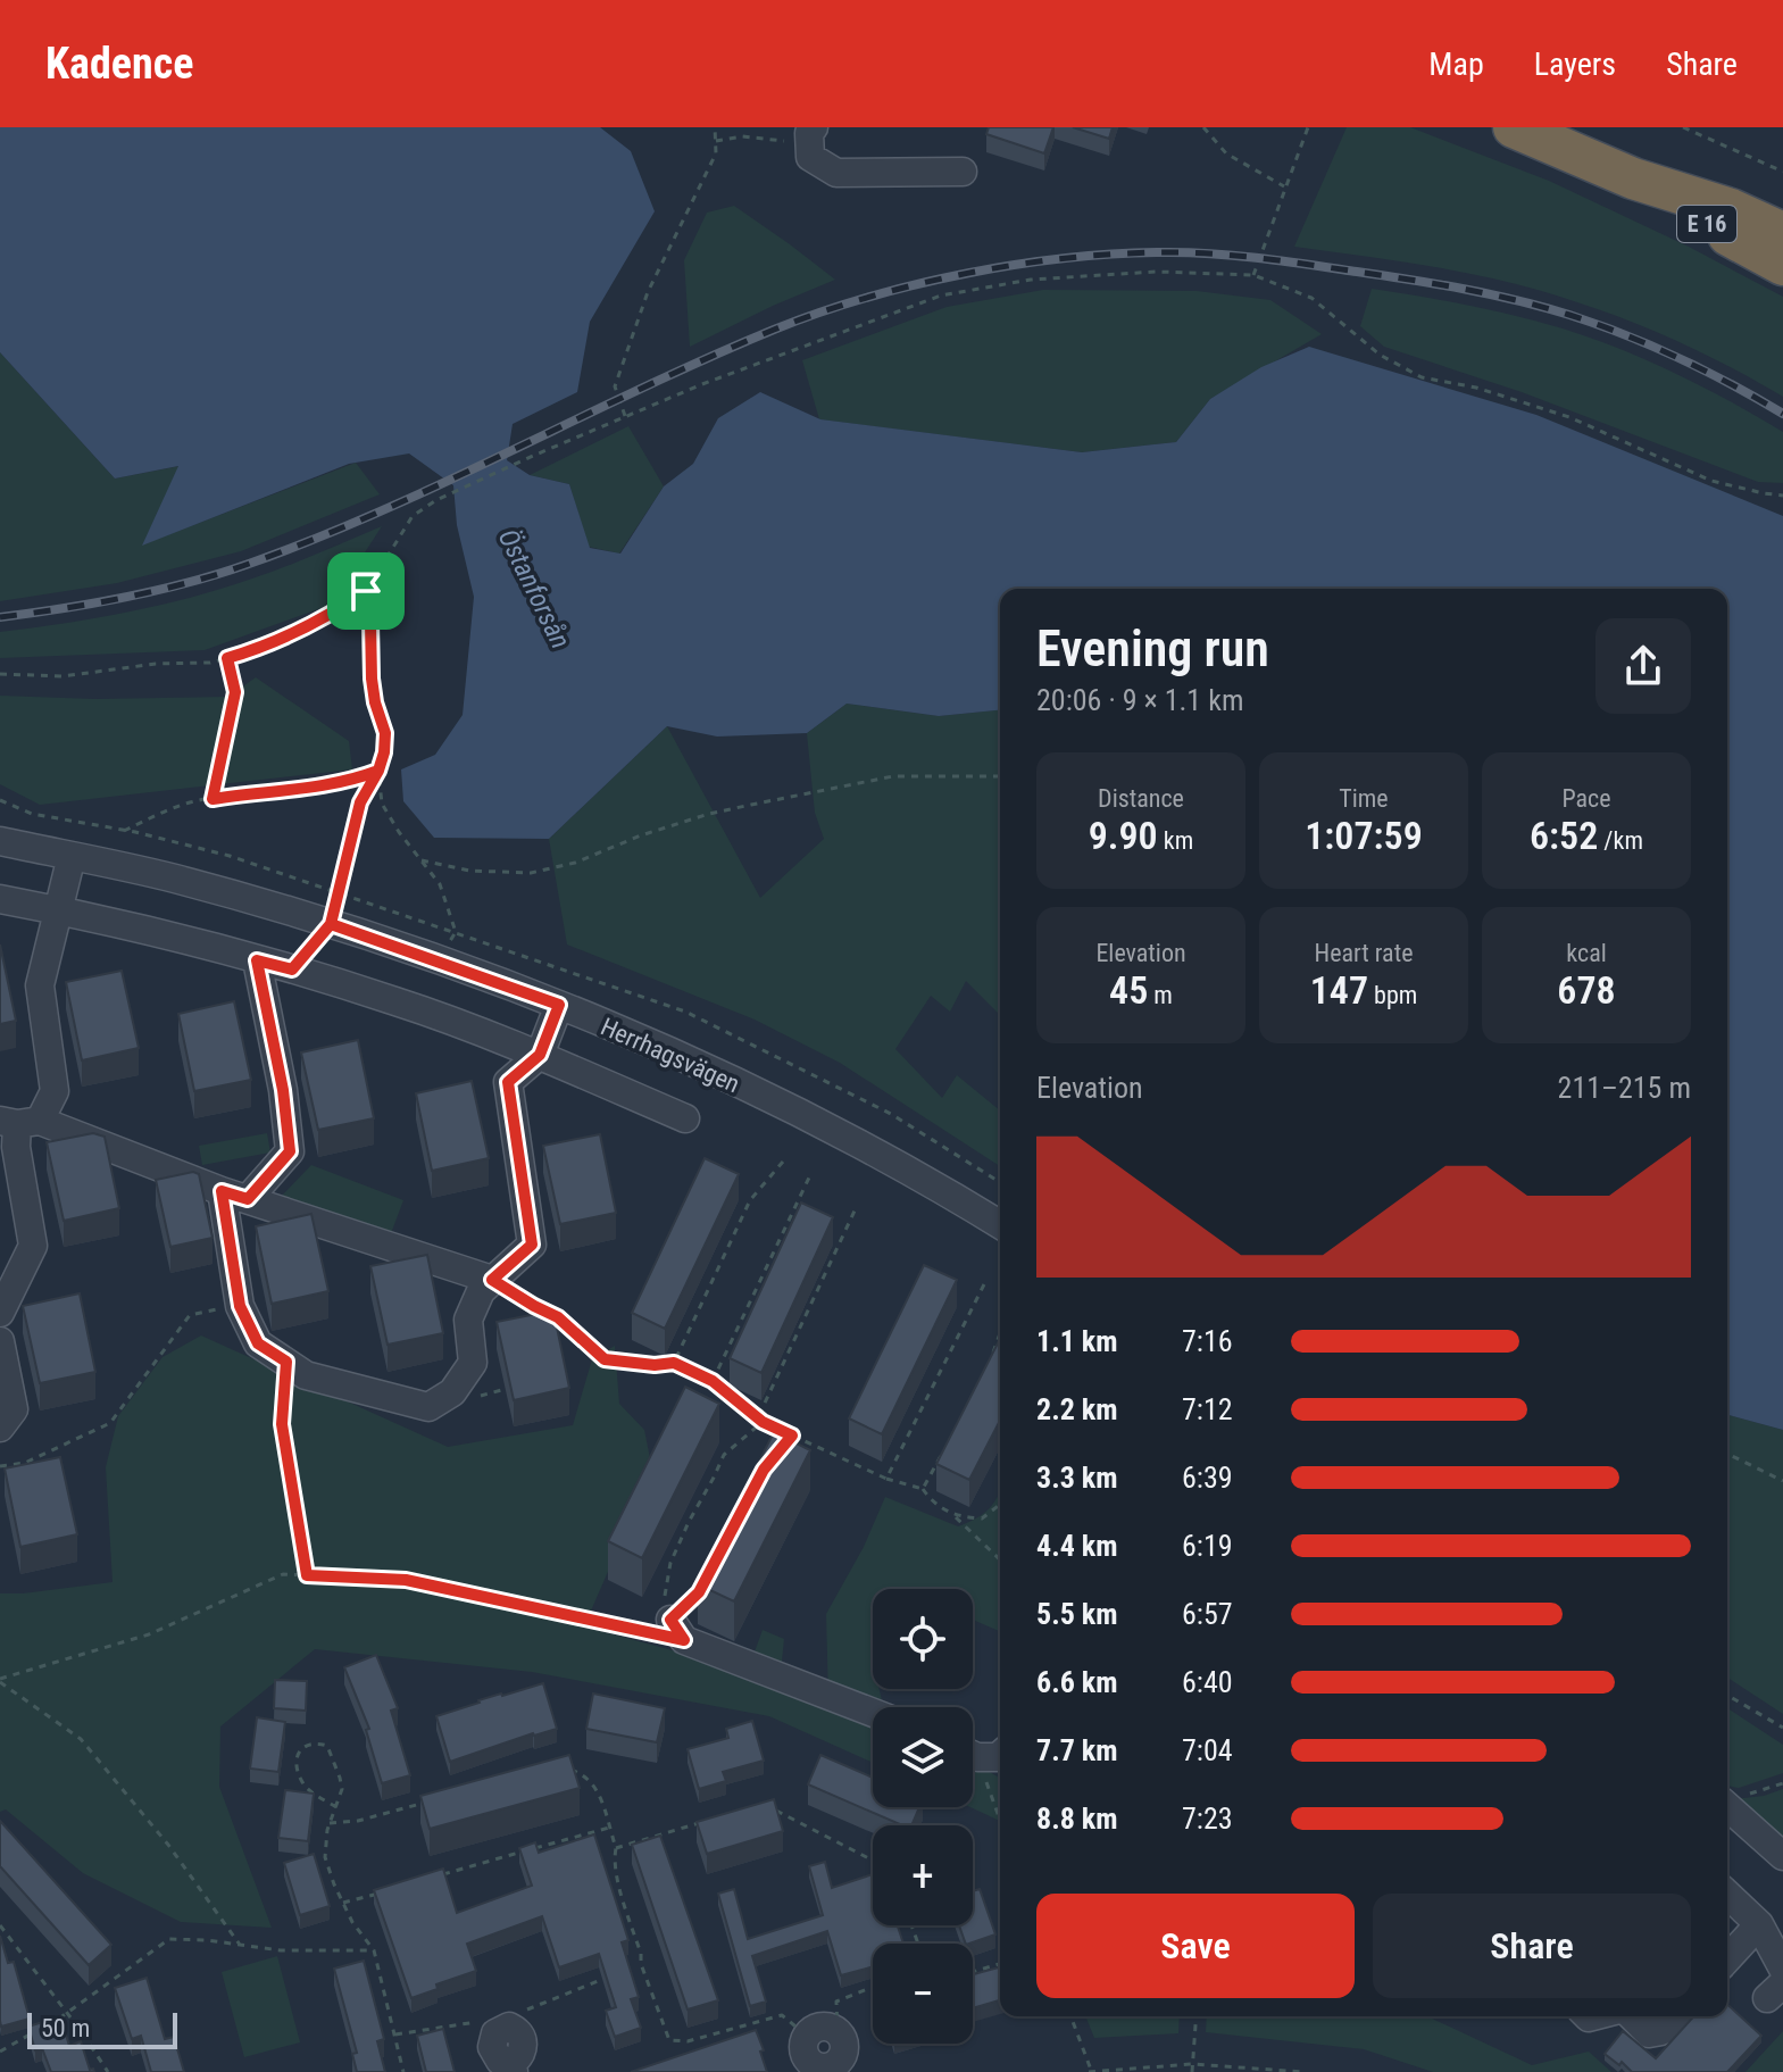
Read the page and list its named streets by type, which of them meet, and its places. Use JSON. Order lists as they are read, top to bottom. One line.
{"streets":{"highway":["E 16"],"street":["Herrhagsvägen"]},"water":["Östanforsån"],"scale_bar":"50 m","page":{"header":"Kadence","nav":["Map","Layers","Share"],"heading":["Evening run","20:06 · 9 × 1.1 km"],"stats":[["Distance","9.90 km"],["Time","1:07:59"],["Pace","6:52 /km"],["Elevation","45 m"],["Heart rate","147 bpm"],["kcal","678"]],"chart":["Elevation","211–215 m"],"list":[{"name":"1.1 km","note":"7:16"},{"name":"2.2 km","note":"7:12"},{"name":"3.3 km","note":"6:39"},{"name":"4.4 km","note":"6:19"},{"name":"5.5 km","note":"6:57"},{"name":"6.6 km","note":"6:40"},{"name":"7.7 km","note":"7:04"},{"name":"8.8 km","note":"7:23"}],"map_buttons":["+","−"],"buttons":["Save","Share"],"scale":"50 m"}}
